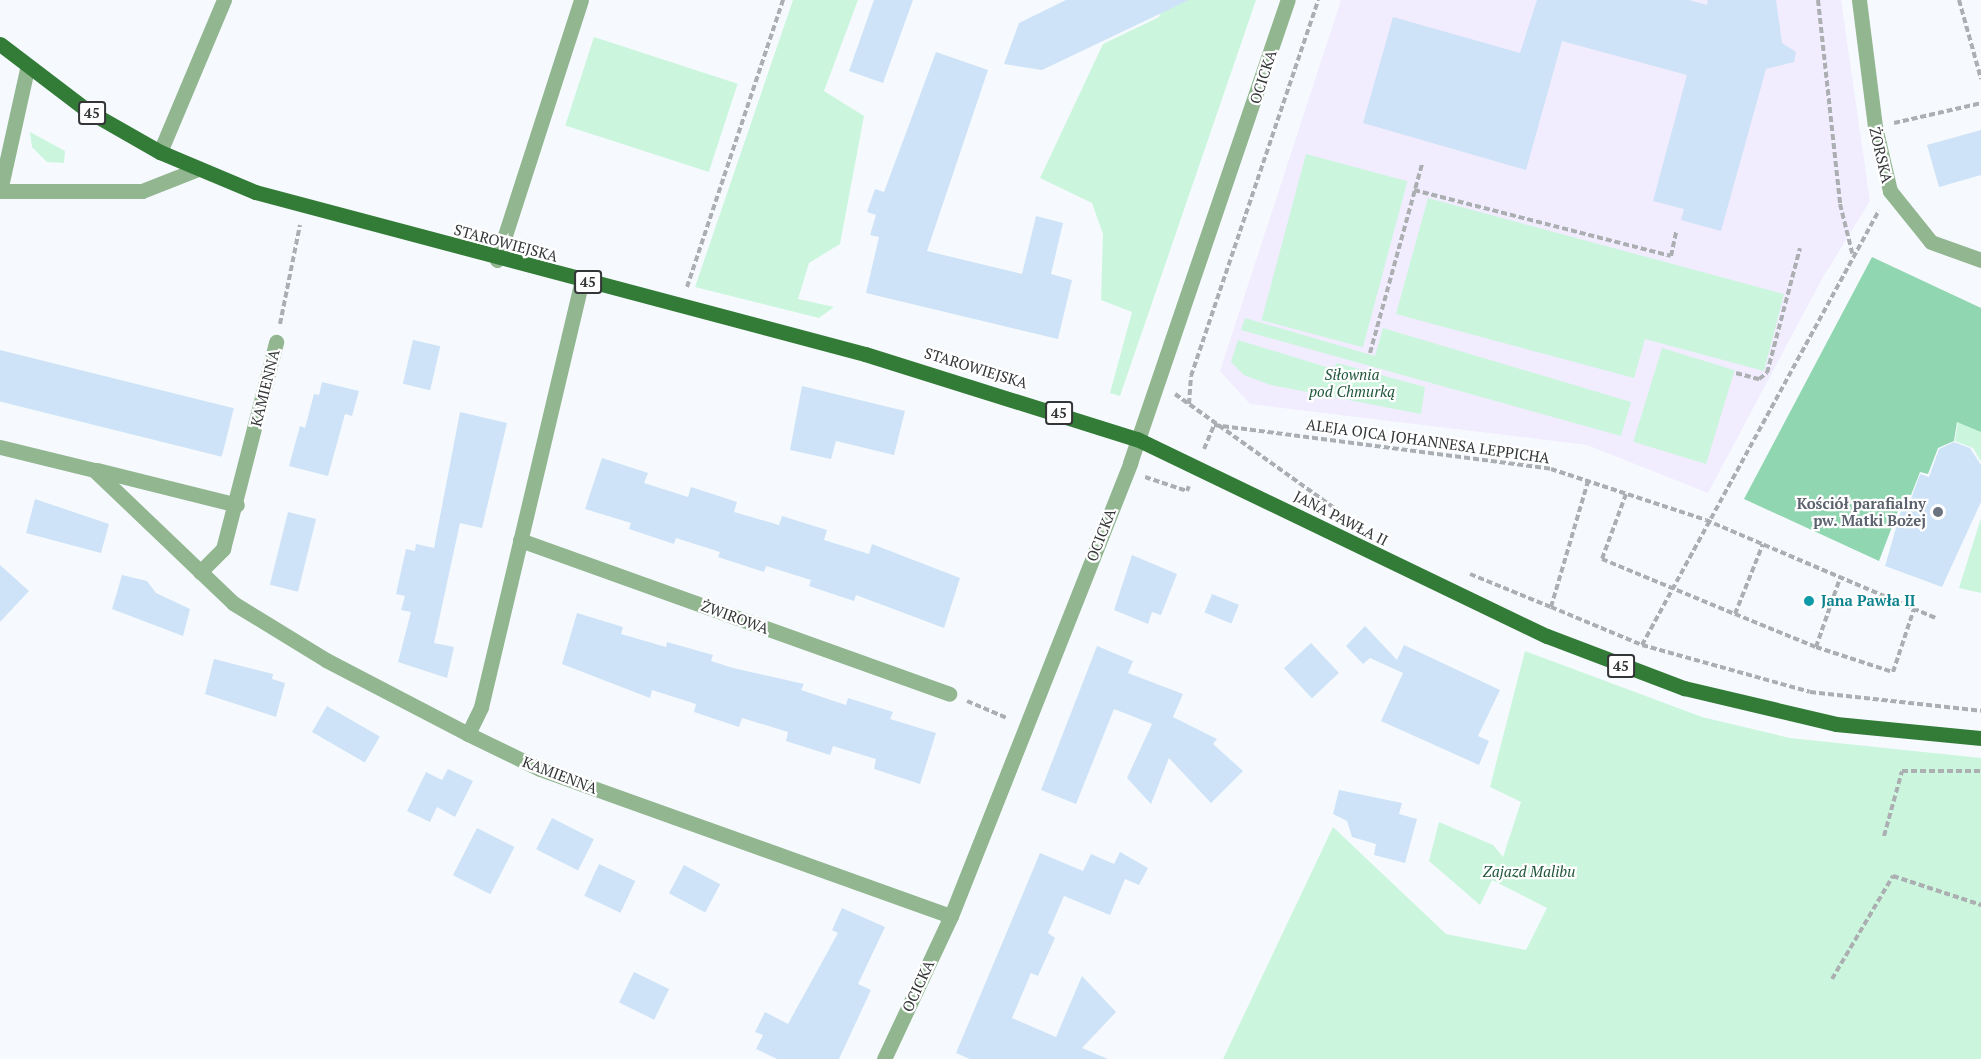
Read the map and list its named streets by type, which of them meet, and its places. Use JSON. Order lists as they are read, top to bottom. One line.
{"streets":{"main road":["45","STAROWIEJSKA","JANA PAWŁA II"],"street":["OCICKA","ŻORSKA","KAMIENNA","ŻWIROWA"],"path":["ALEJA OJCA JOHANNESA LEPPICHA"]},"crossings":[["OCICKA","STAROWIEJSKA"],["OCICKA","KAMIENNA"],["OCICKA","JANA PAWŁA II"],["STAROWIEJSKA","JANA PAWŁA II"]],"parks":["Siłownia pod Chmurką","Zajazd Malibu"],"places":["Kościół parafialny pw. Matki Bożej","Jana Pawła II"]}
